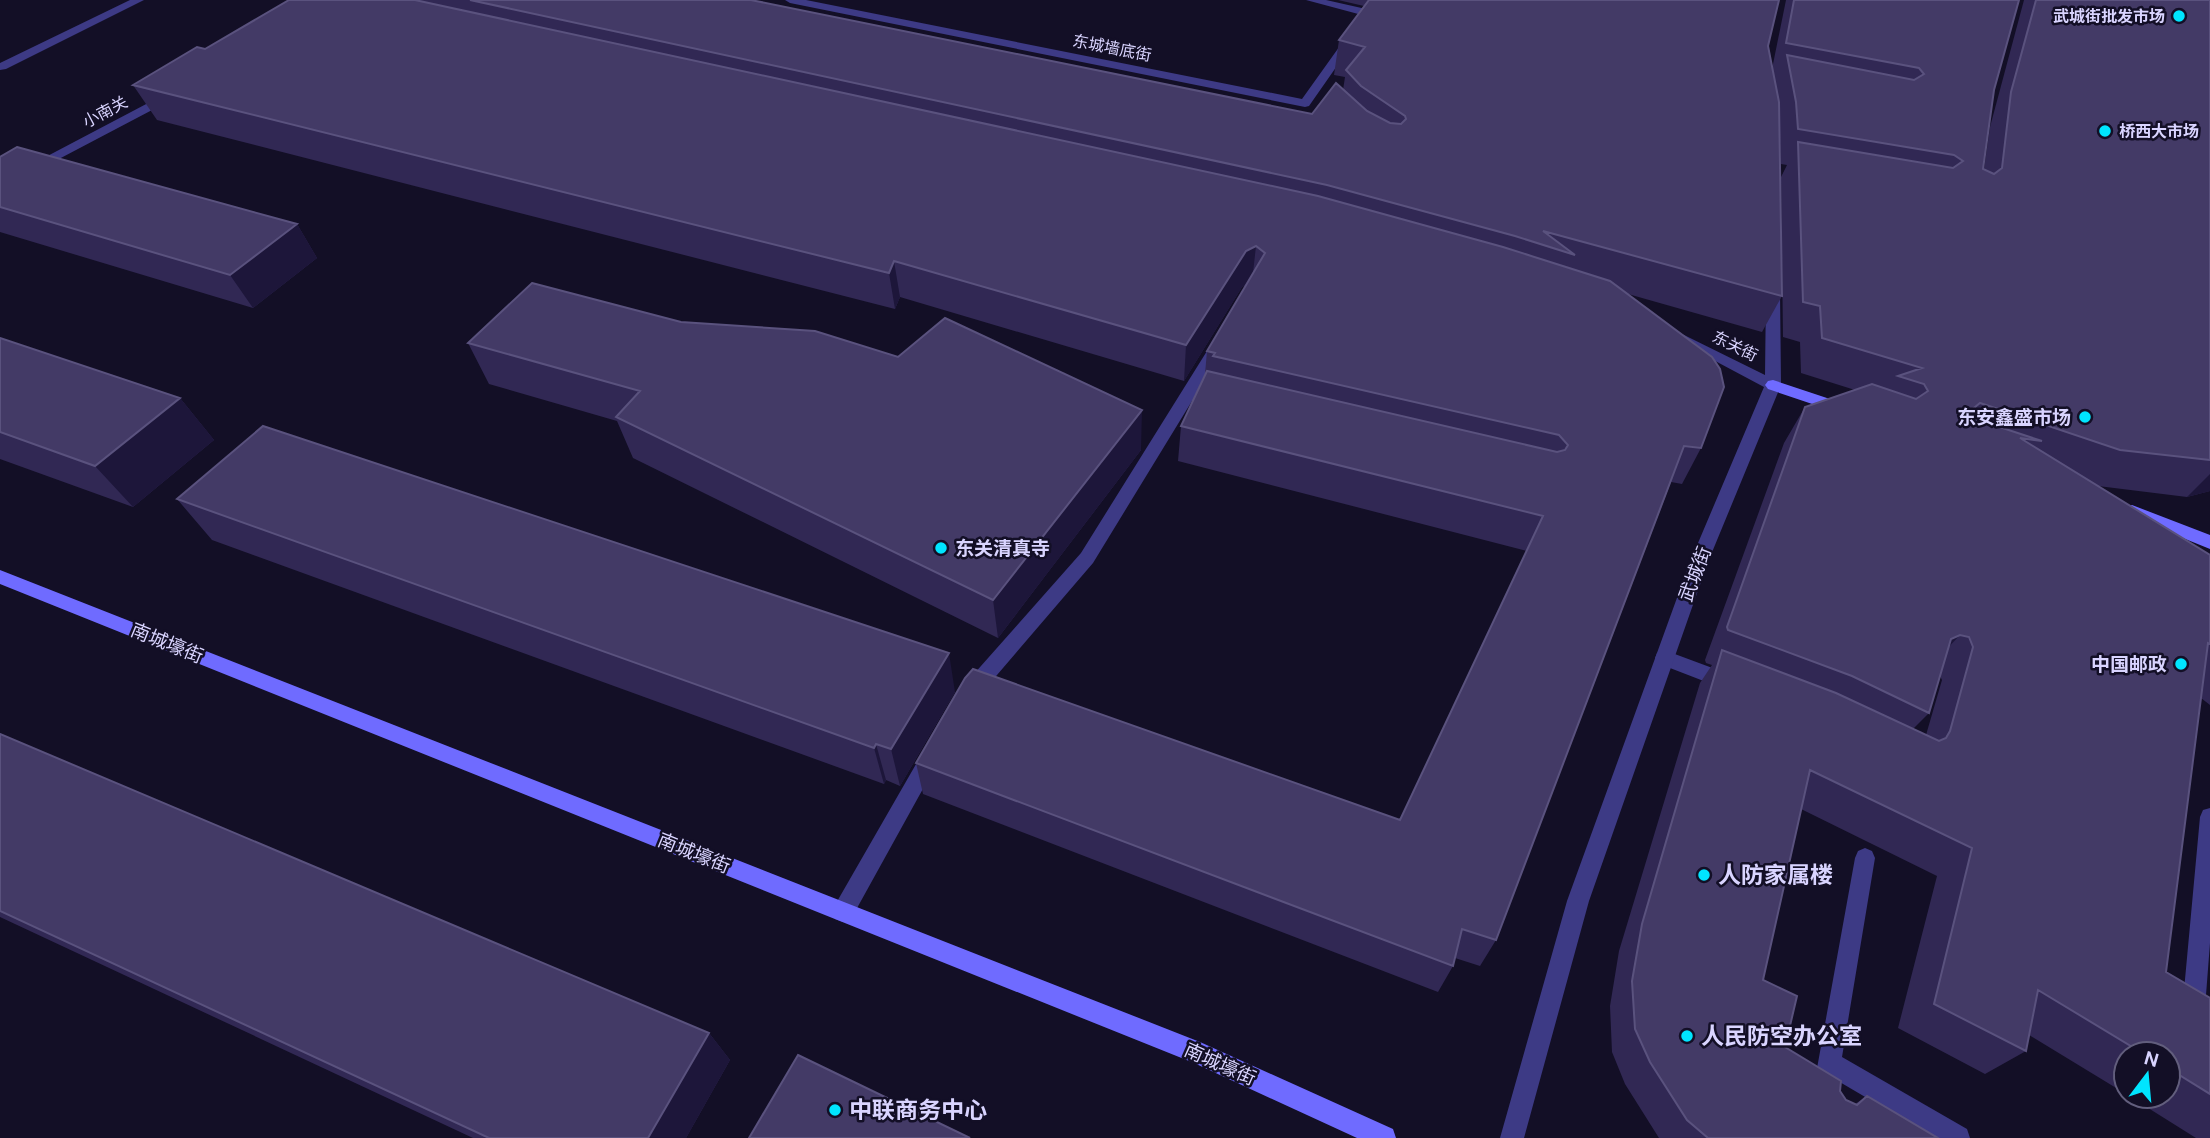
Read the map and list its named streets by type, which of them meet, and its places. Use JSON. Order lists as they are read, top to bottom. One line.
{"streets":{"street":["东城墙底街","小南关","东关街","武城街","南城壕街"]},"crossings":[["东关街","武城街"]],"places":["武城街批发市场","桥西大市场","东安鑫盛市场","东关清真寺","中国邮政","人防家属楼","人民防空办公室","中联商务中心"],"north":"top"}
